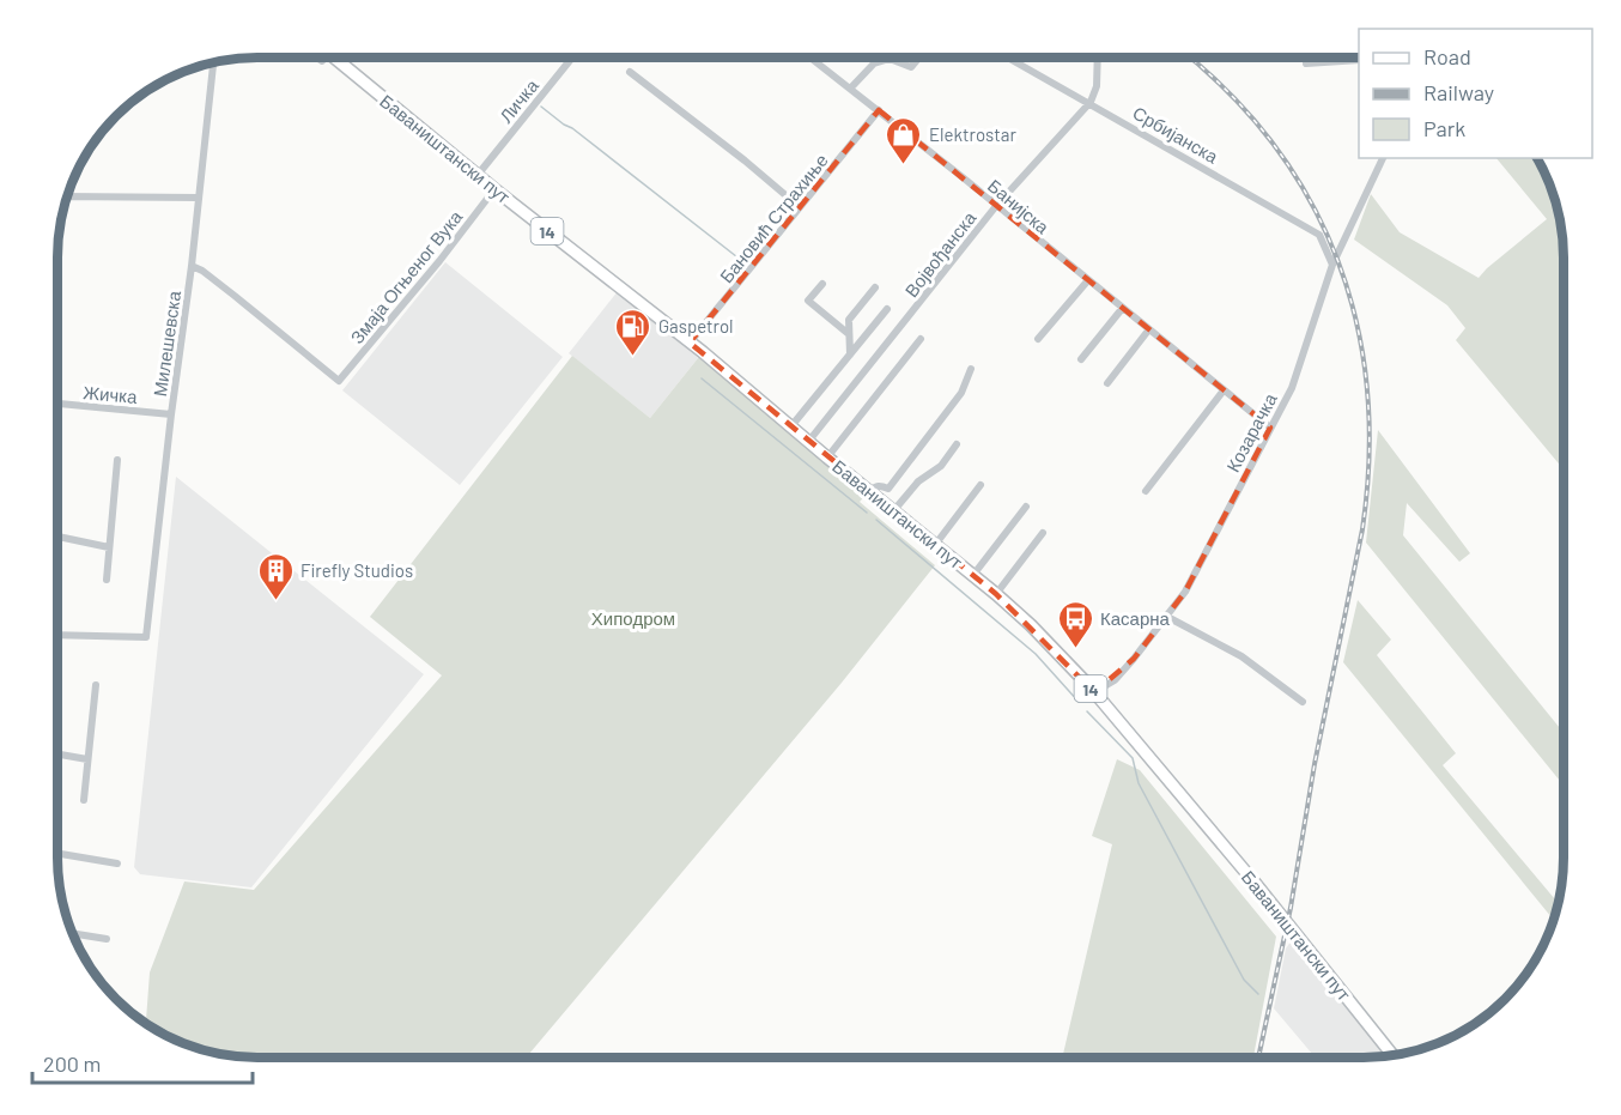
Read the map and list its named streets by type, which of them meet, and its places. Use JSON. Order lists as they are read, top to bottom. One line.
{"streets":{"main road":["Баваништански пут","14"],"street":["Личка","Србијанска","Банијска","Бановић Страхиње","Војвођанска","Змаја Огњеног Вука","Милешевска","Жичка","Козарачка"]},"crossings":[["Личка","Баваништански пут"],["Србијанска","Војвођанска"],["Србијанска","Козарачка"],["Баваништански пут","Бановић Страхиње"],["Баваништански пут","Војвођанска"],["Баваништански пут","Змаја Огњеног Вука"],["Баваништански пут","Козарачка"],["Банијска","Бановић Страхиње"],["Банијска","Војвођанска"],["Банијска","Козарачка"],["Змаја Огњеног Вука","Милешевска"],["Милешевска","Жичка"]],"parks":["Хиподром"],"places":{"shop":["Elektrostar"],"fuel station":["Gaspetrol"],"building":["Firefly Studios"],"bus stop":["Касарна"]},"legend":["Road","Railway","Park"],"scale_bar":"200 m"}
